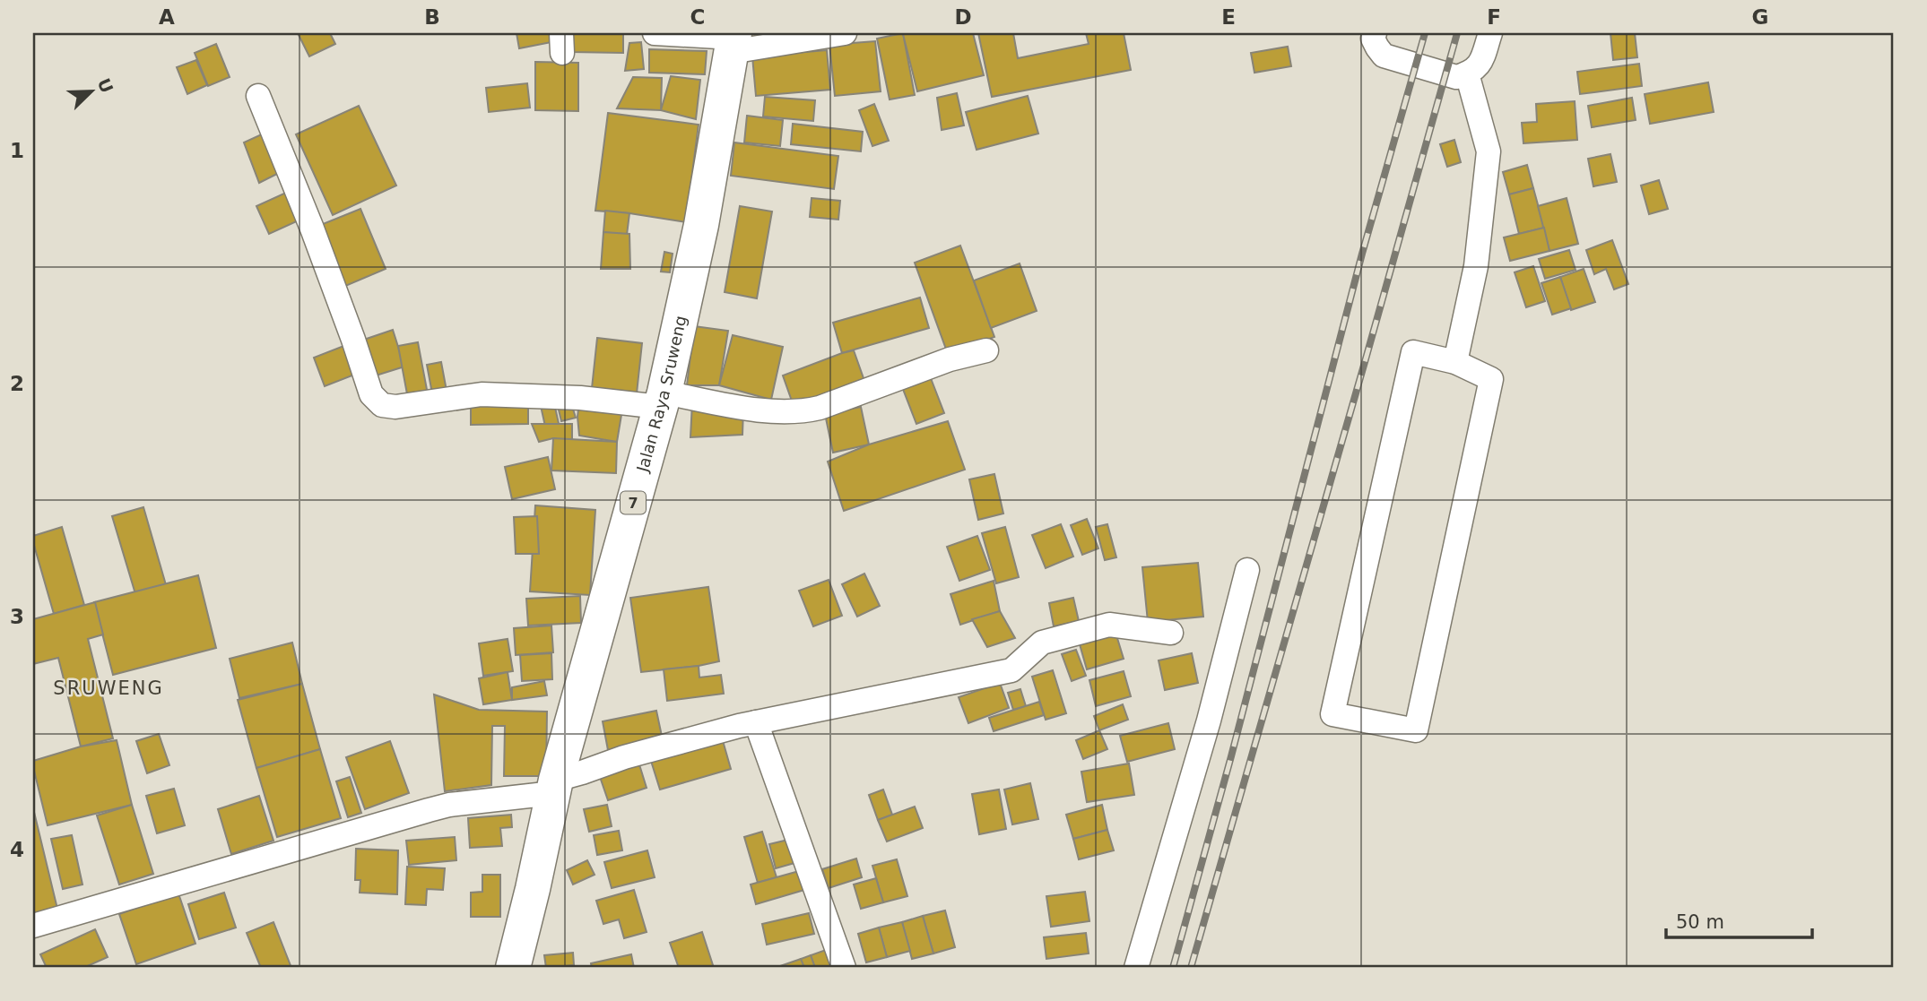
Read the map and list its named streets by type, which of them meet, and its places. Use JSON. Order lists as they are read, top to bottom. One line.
{"streets":{"highway":["Jalan Raya Sruweng","7"]},"districts":["SRUWENG"],"scale_bar":"50 m","north":"top right","grid":{"columns":["A","B","C","D","E","F","G"],"rows":["1","2","3","4"]}}
